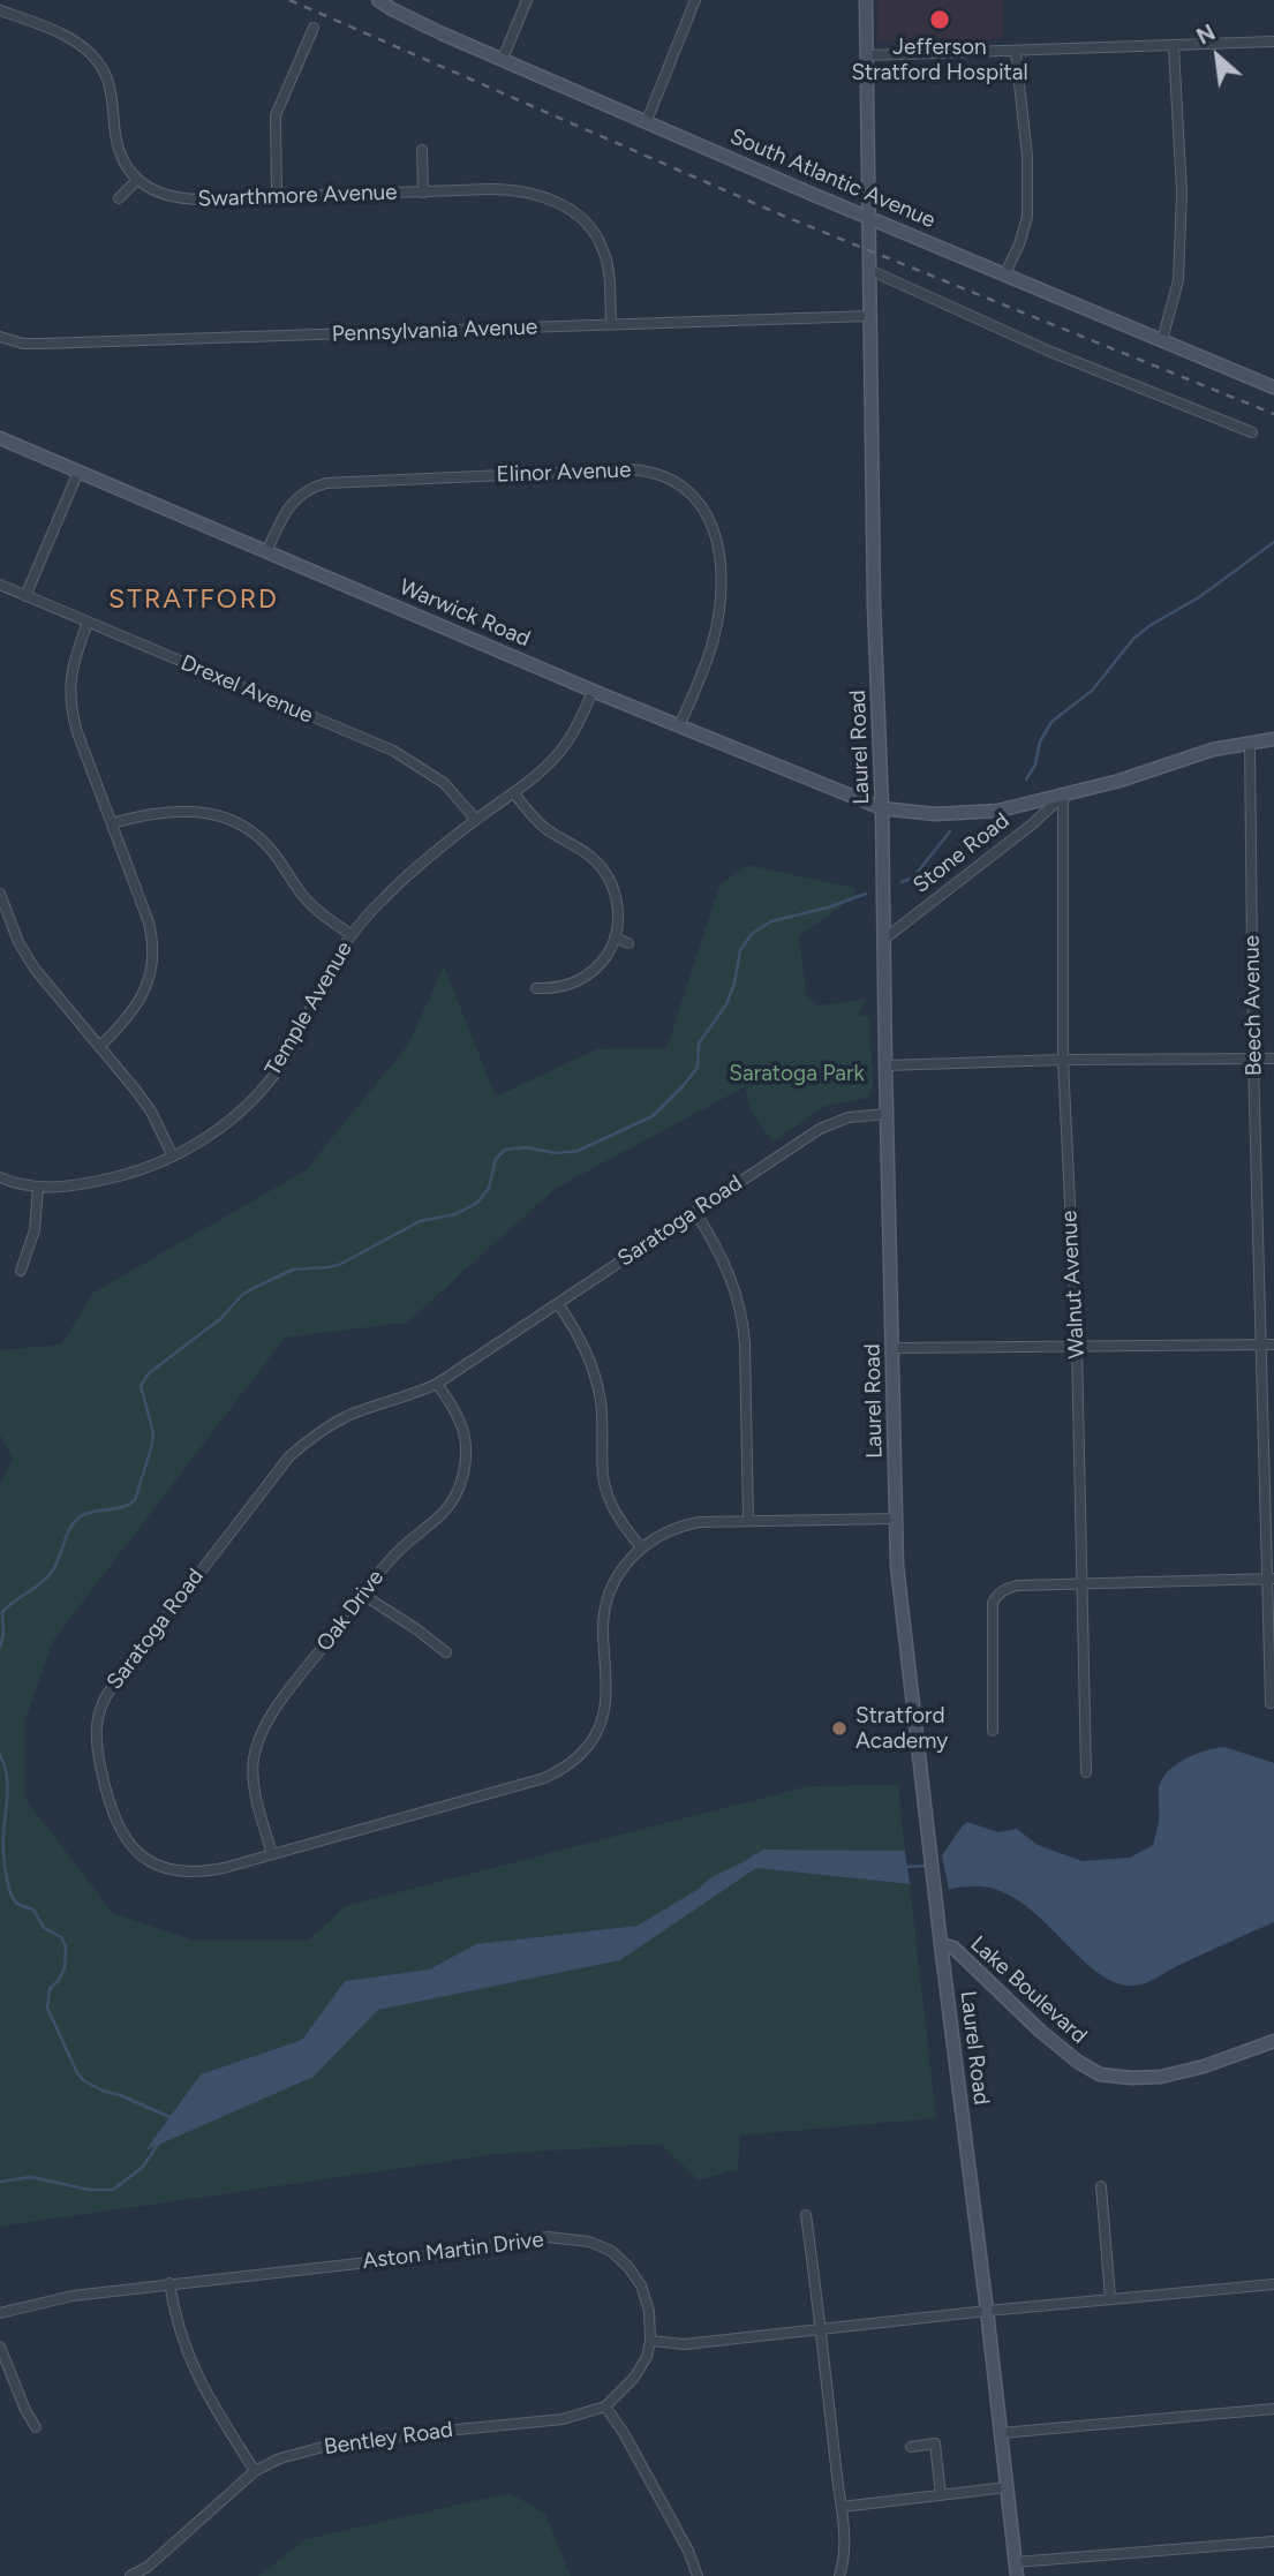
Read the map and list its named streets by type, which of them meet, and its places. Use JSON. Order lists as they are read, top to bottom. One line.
{"streets":{"street":["South Atlantic Avenue","Swarthmore Avenue","Pennsylvania Avenue","Elinor Avenue","Warwick Road","Drexel Avenue","Laurel Road","Stone Road","Beech Avenue","Temple Avenue","Saratoga Road","Walnut Avenue","Oak Drive","Lake Boulevard","Aston Martin Drive","Bentley Road"]},"crossings":[["South Atlantic Avenue","Laurel Road"],["Swarthmore Avenue","Pennsylvania Avenue"],["Pennsylvania Avenue","Laurel Road"],["Elinor Avenue","Warwick Road"],["Warwick Road","Laurel Road"],["Warwick Road","Stone Road"],["Warwick Road","Temple Avenue"],["Drexel Avenue","Temple Avenue"],["Laurel Road","Stone Road"],["Laurel Road","Saratoga Road"],["Laurel Road","Lake Boulevard"],["Stone Road","Beech Avenue"],["Stone Road","Walnut Avenue"],["Saratoga Road","Oak Drive"],["Aston Martin Drive","Bentley Road"]],"districts":["STRATFORD"],"parks":["Saratoga Park"],"places":["Jefferson Stratford Hospital","Stratford Academy"],"north":"top left"}
